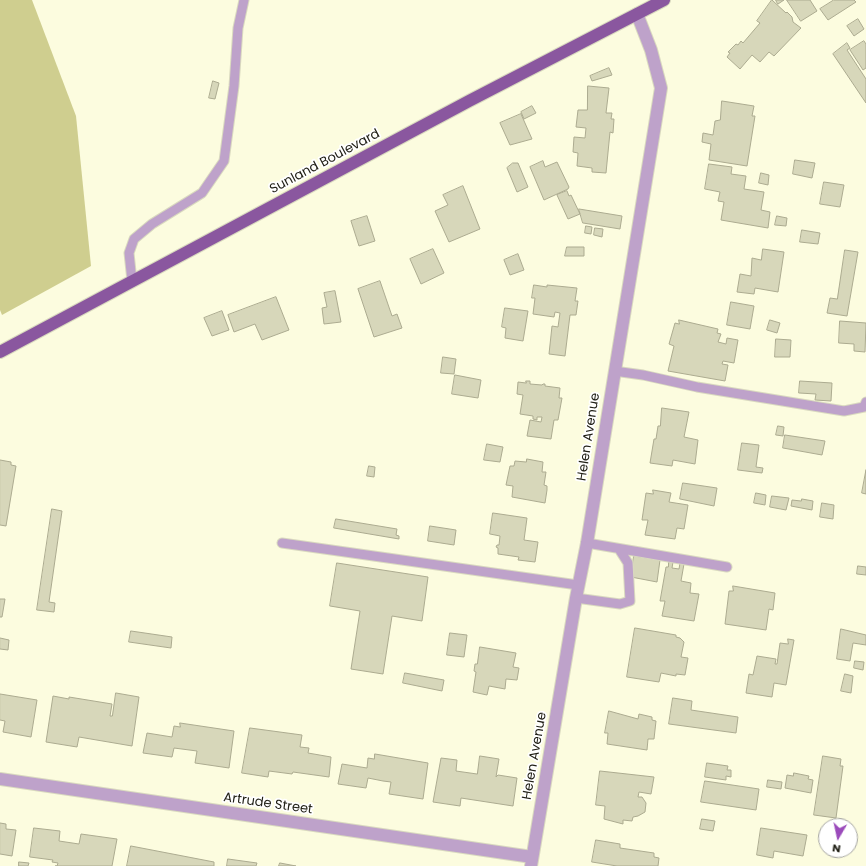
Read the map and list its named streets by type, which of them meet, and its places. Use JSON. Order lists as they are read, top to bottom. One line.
{"streets":{"main road":["Sunland Boulevard"],"street":["Helen Avenue","Artrude Street"]},"crossings":[["Sunland Boulevard","Helen Avenue"],["Helen Avenue","Artrude Street"]],"north":"bottom"}
